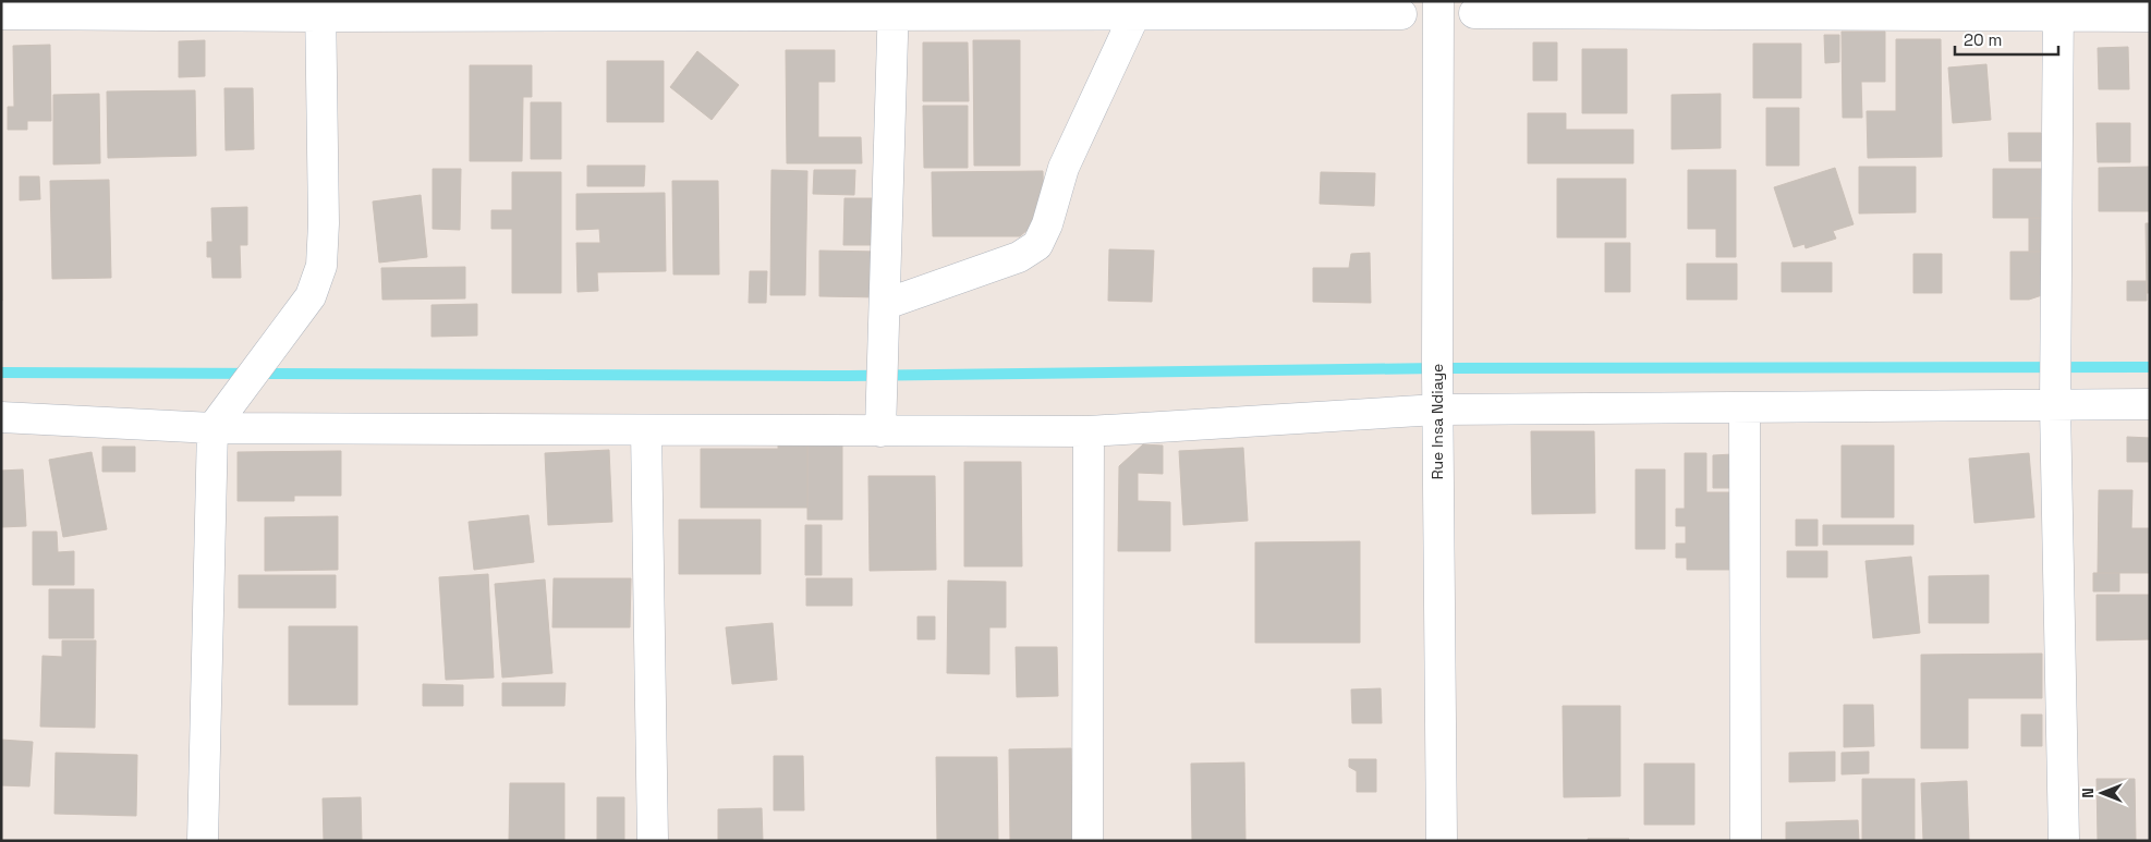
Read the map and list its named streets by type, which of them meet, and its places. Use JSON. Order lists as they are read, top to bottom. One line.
{"streets":{"street":["Rue Insa Ndiaye"]},"scale_bar":"20 m","north":"left"}
